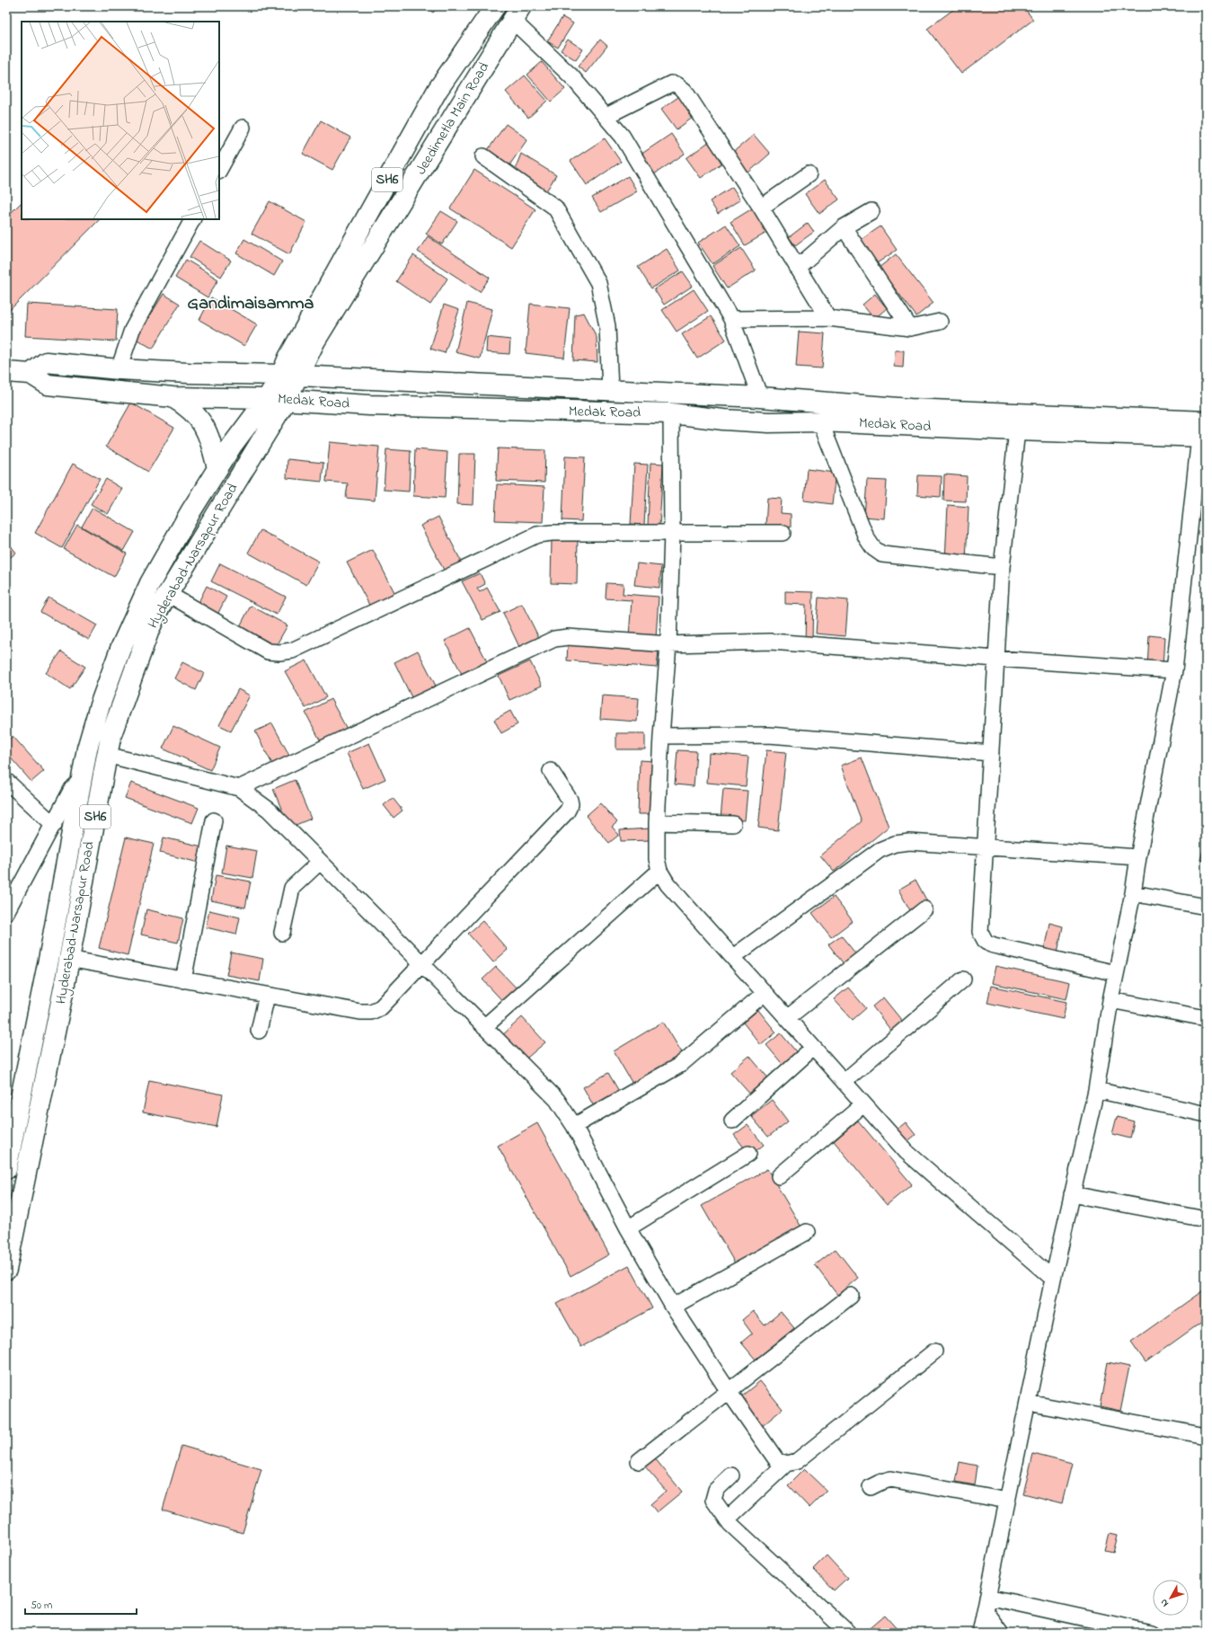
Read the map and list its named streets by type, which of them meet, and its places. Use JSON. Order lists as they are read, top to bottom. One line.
{"streets":{"main road":["Jeedimetla Main Road","SH6","Medak Road","Hyderabad-Narsapur Road"]},"crossings":[["Medak Road","Hyderabad-Narsapur Road"]],"districts":["Gandimaisamma"],"scale_bar":"50 m","north":"bottom left"}
